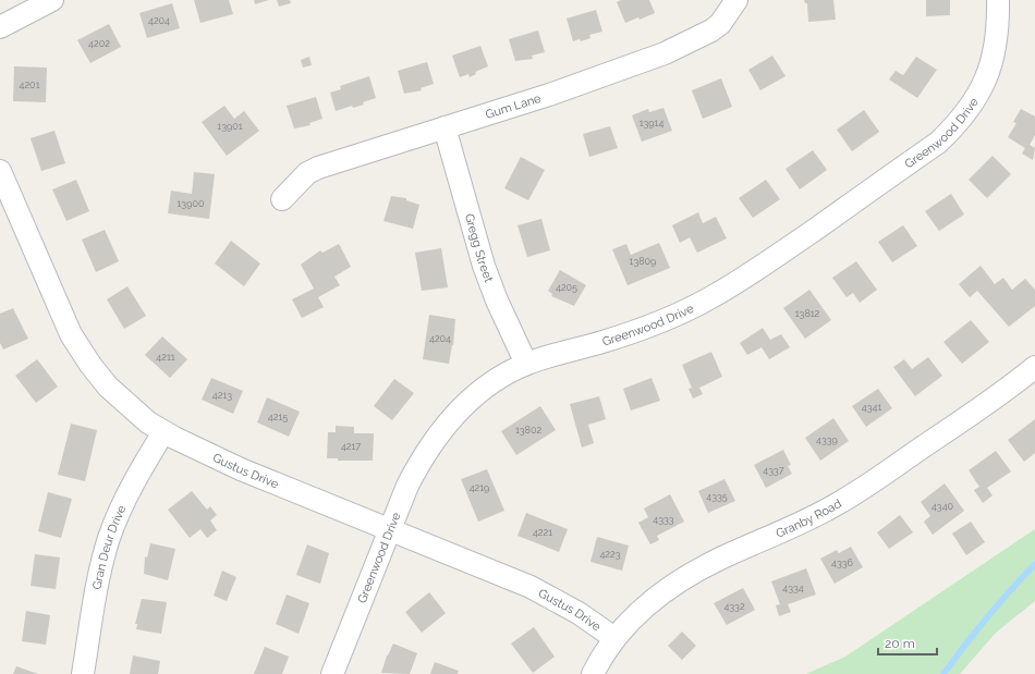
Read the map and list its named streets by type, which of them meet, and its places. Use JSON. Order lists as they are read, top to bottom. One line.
{"streets":{"street":["Gum Lane","Greenwood Drive","Gregg Street","Gustus Drive","Granby Road","Gran Deur Drive"]},"crossings":[["Gum Lane","Gregg Street"],["Greenwood Drive","Gregg Street"],["Greenwood Drive","Gustus Drive"],["Gustus Drive","Granby Road"],["Gustus Drive","Gran Deur Drive"]],"house_numbers":["4204","4202","4201","13914","13901","13900","13809","4205","13812","4204","4211","4213","4341","4215","13802","4339","4217","4337","4219","4335","4340","4333","4221","4223","4336","4334","4332"],"scale_bar":"20 m"}
